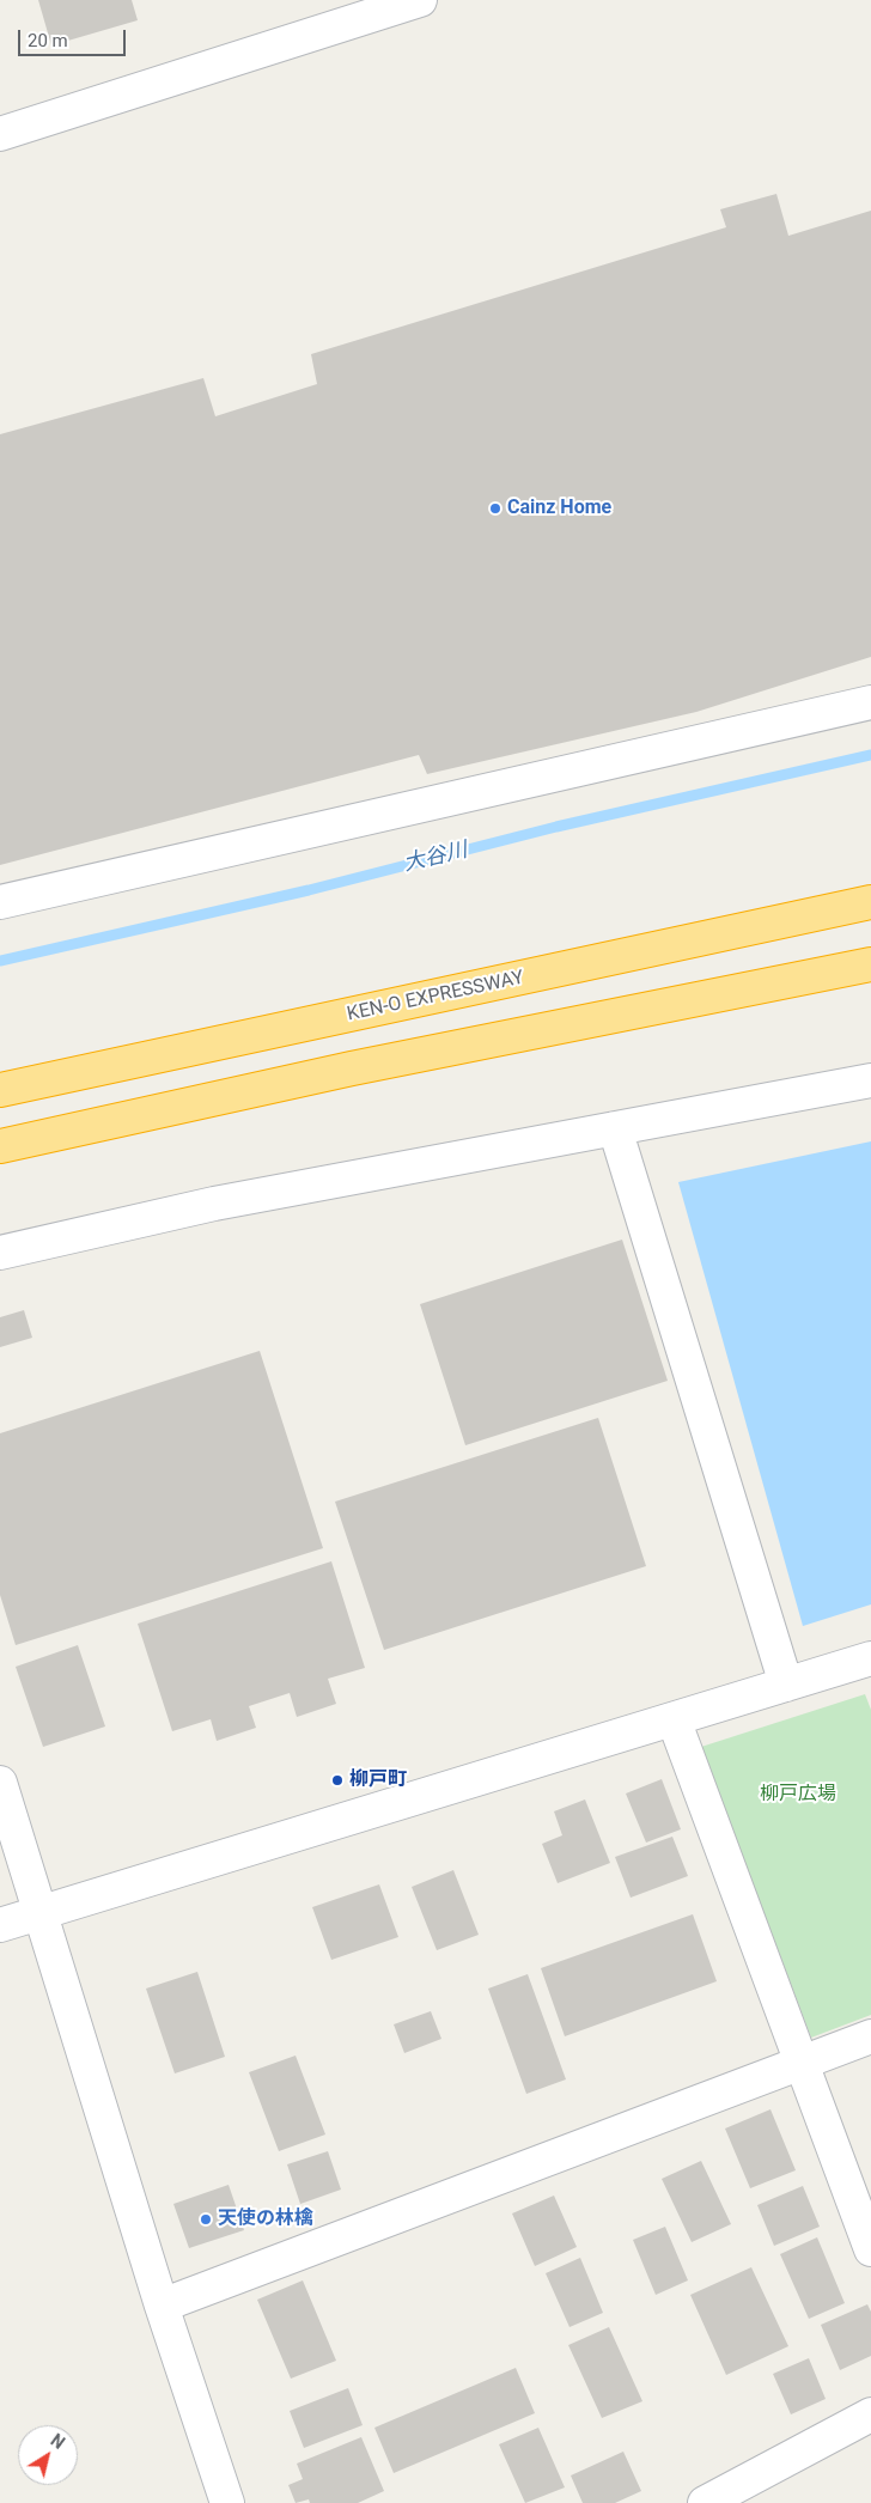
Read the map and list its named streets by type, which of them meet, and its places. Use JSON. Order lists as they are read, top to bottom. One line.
{"streets":{"highway":["KEN-O EXPRESSWAY"]},"water":["大谷川"],"parks":["柳戸広場"],"places":["Cainz Home","柳戸町","天使の林檎"],"scale_bar":"20 m","north":"top right"}
